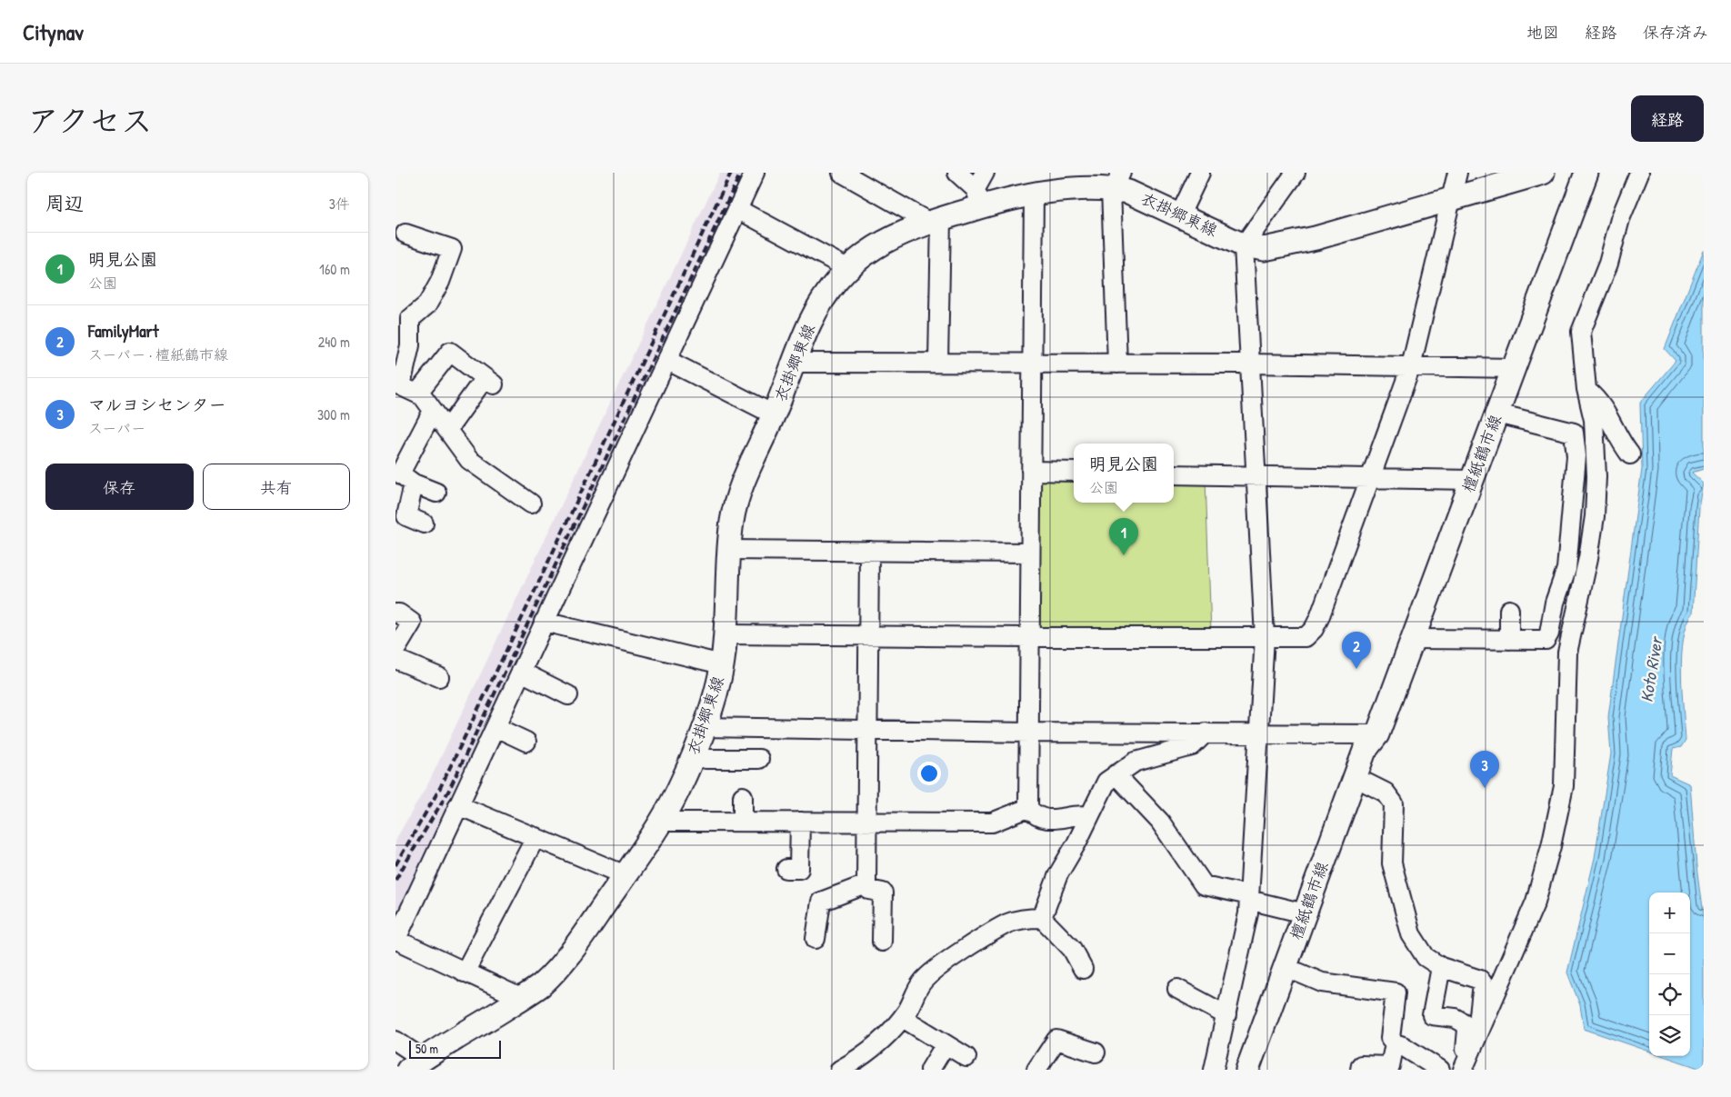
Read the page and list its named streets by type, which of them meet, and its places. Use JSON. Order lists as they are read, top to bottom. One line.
{"streets":{"main road":["衣掛郷東線","檀紙鶴市線"]},"water":["Koto River"],"scale_bar":"50 m","page":{"header":"Citynav","nav":["地図","経路","保存済み"],"title":"アクセス","buttons":["経路",["保存","共有"]],"heading":["周辺","3件"],"list":[{"mark":"1","name":"明見公園","note":"公園","value":"160 m"},{"mark":"2","name":"FamilyMart","note":"スーパー · 檀紙鶴市線","value":"240 m"},{"mark":"3","name":"マルヨシセンター","note":"スーパー","value":"300 m"}],"popup":["明見公園","公園"],"pins":["1","2","3"],"map_buttons":["+","−"],"scale":"50 m"}}
